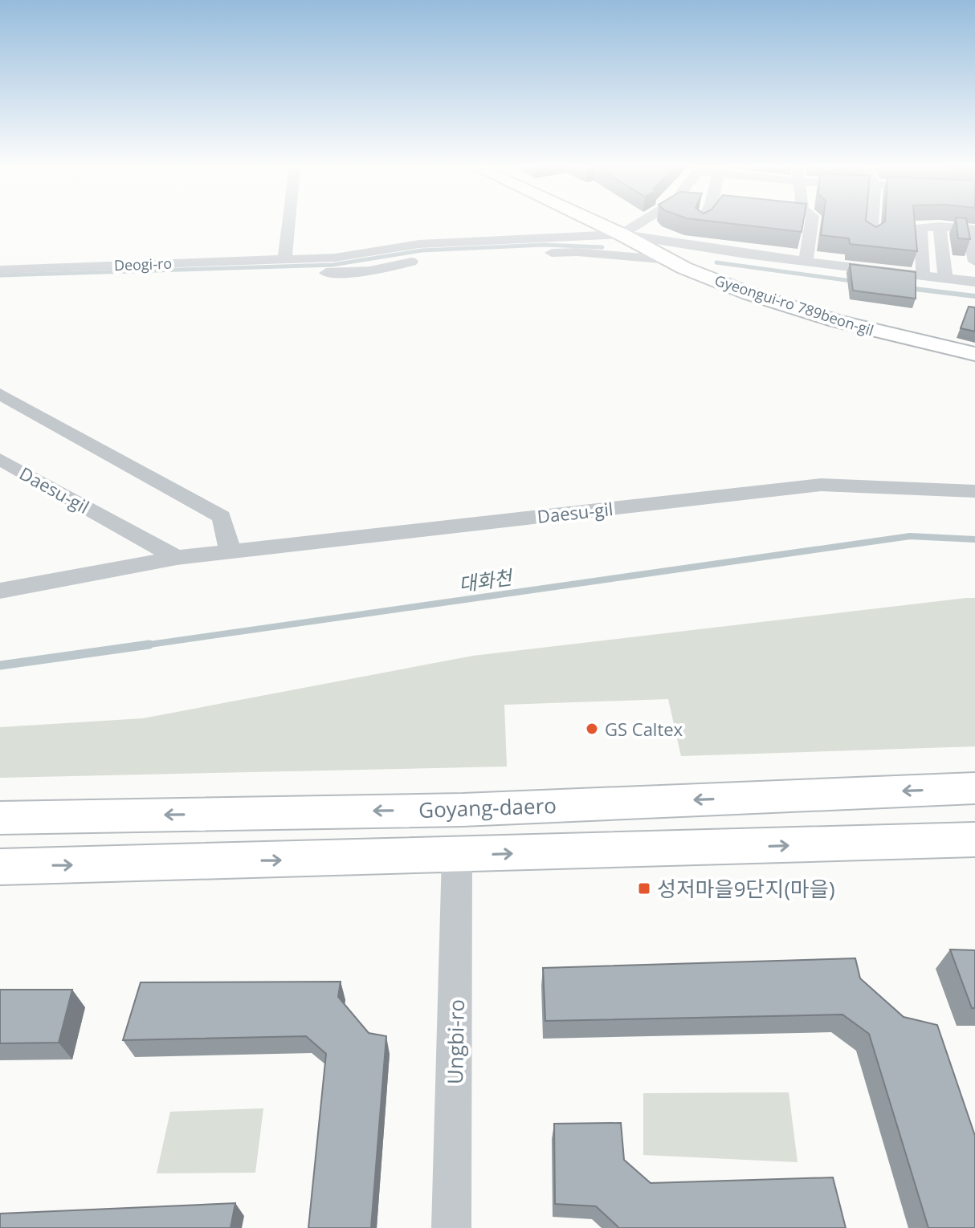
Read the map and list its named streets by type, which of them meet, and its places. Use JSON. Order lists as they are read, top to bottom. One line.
{"streets":{"main road":["Deogi-ro","Gyeongui-ro 789beon-gil","Goyang-daero"],"street":["Daesu-gil","Ungbi-ro"]},"crossings":[["Deogi-ro","Gyeongui-ro 789beon-gil"]],"water":["대화천"],"places":{"other":["GS Caltex"],"transit":["성저마을9단지(마을)"]}}
